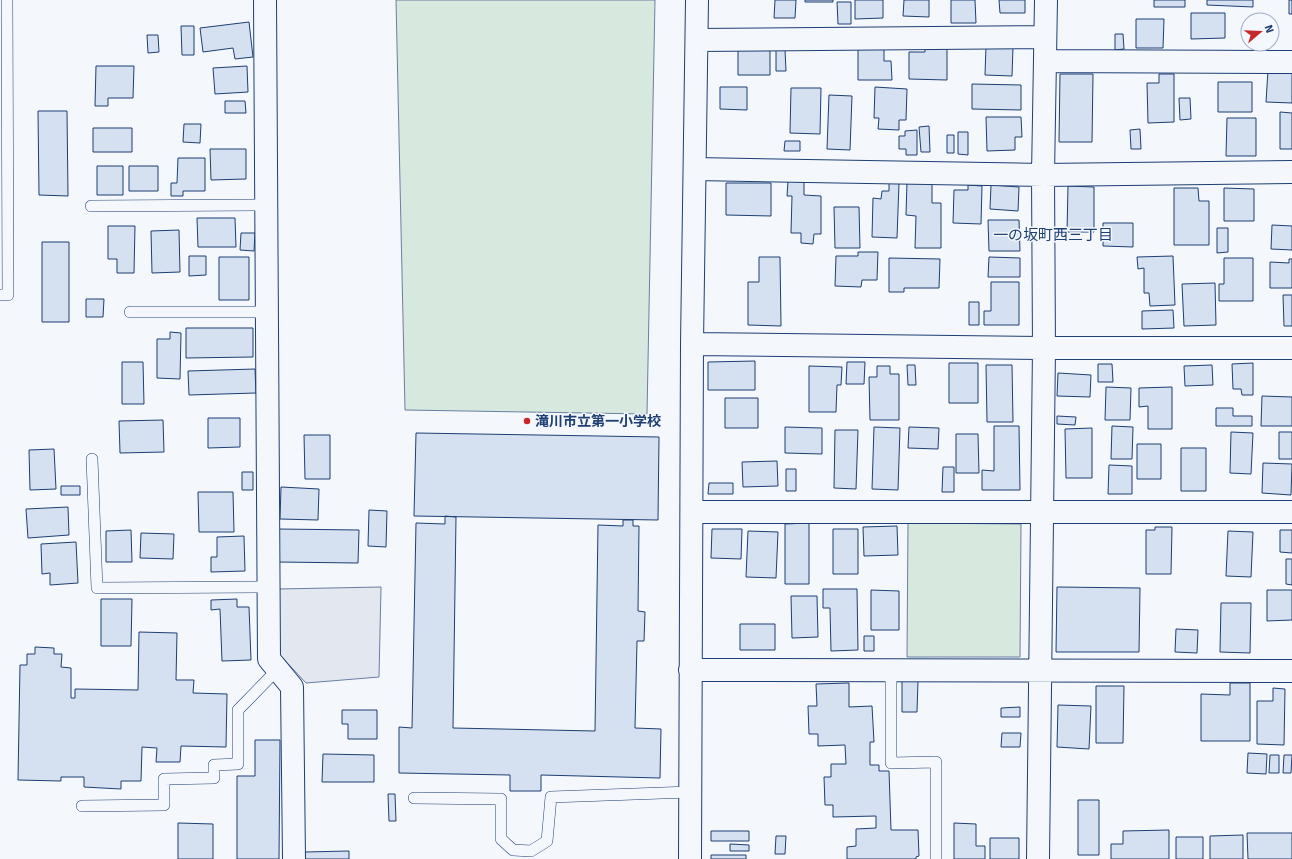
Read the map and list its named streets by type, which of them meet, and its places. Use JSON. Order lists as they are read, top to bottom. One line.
{"districts":["一の坂町西三丁目"],"places":["滝川市立第一小学校"],"north":"right"}
